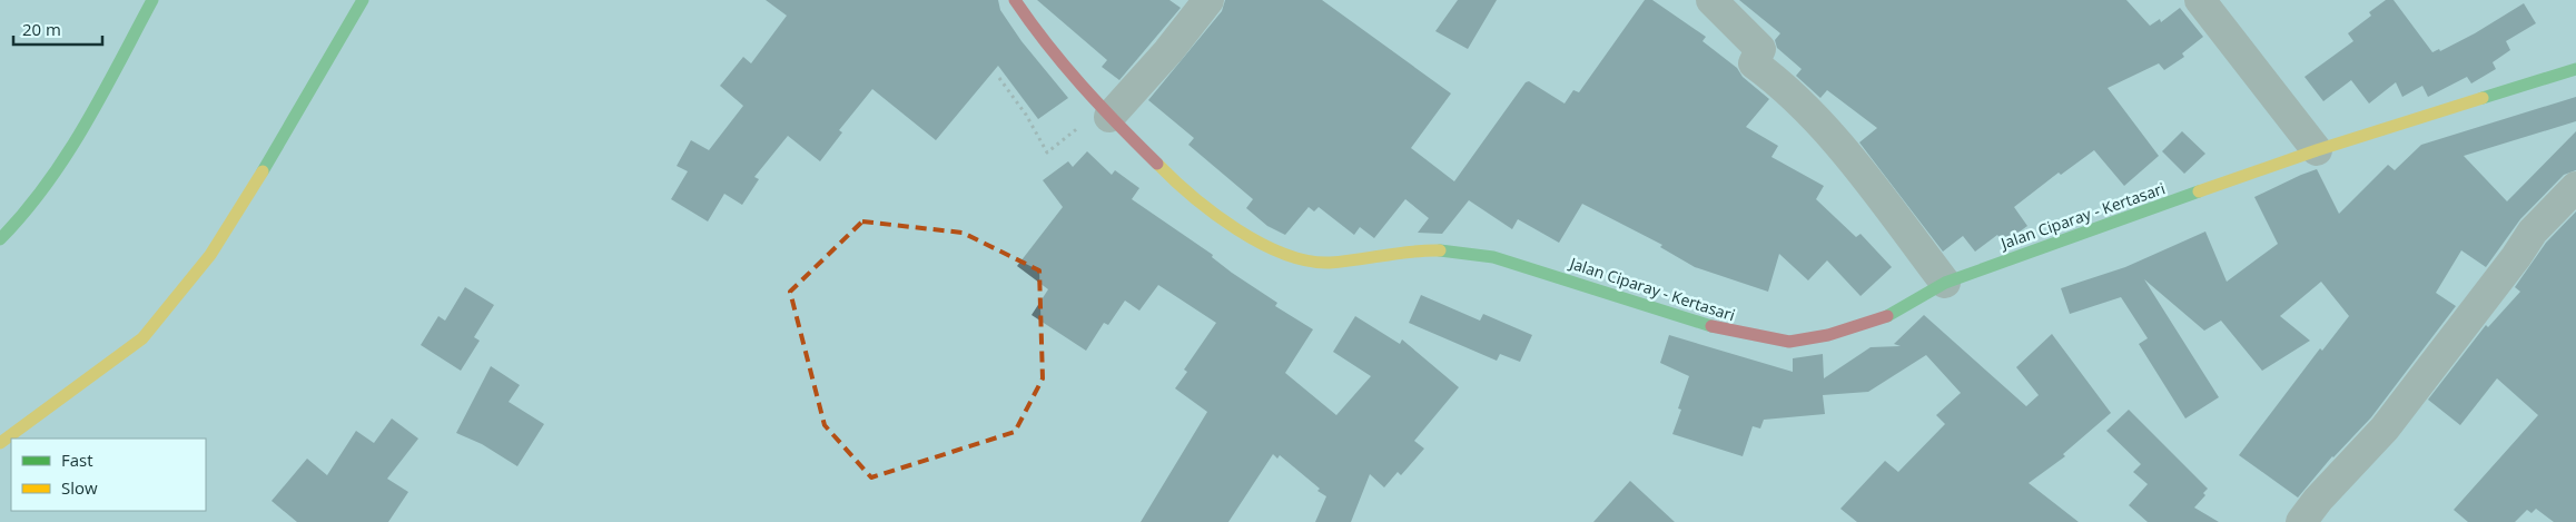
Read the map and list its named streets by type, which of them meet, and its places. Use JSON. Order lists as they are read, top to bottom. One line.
{"streets":{"main road":["Jalan Ciparay - Kertasari"]},"legend":["Fast","Slow"],"scale_bar":"20 m"}
